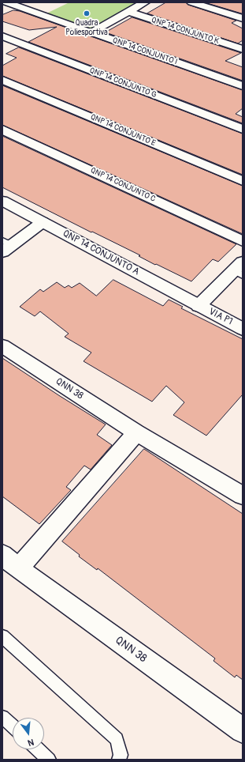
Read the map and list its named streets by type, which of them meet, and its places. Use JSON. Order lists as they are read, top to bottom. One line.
{"streets":{"street":["QNP 14 CONJUNTO K","QNP 14 CONJUNTO I","QNP 14 CONJUNTO G","QNP 14 CONJUNTO E","QNP 14 CONJUNTO C","QNP 14 CONJUNTO A","VIA P1","QNN 38"]},"crossings":[["QNP 14 CONJUNTO A","VIA P1"]],"places":["Quadra Poliesportiva"],"north":"bottom"}
